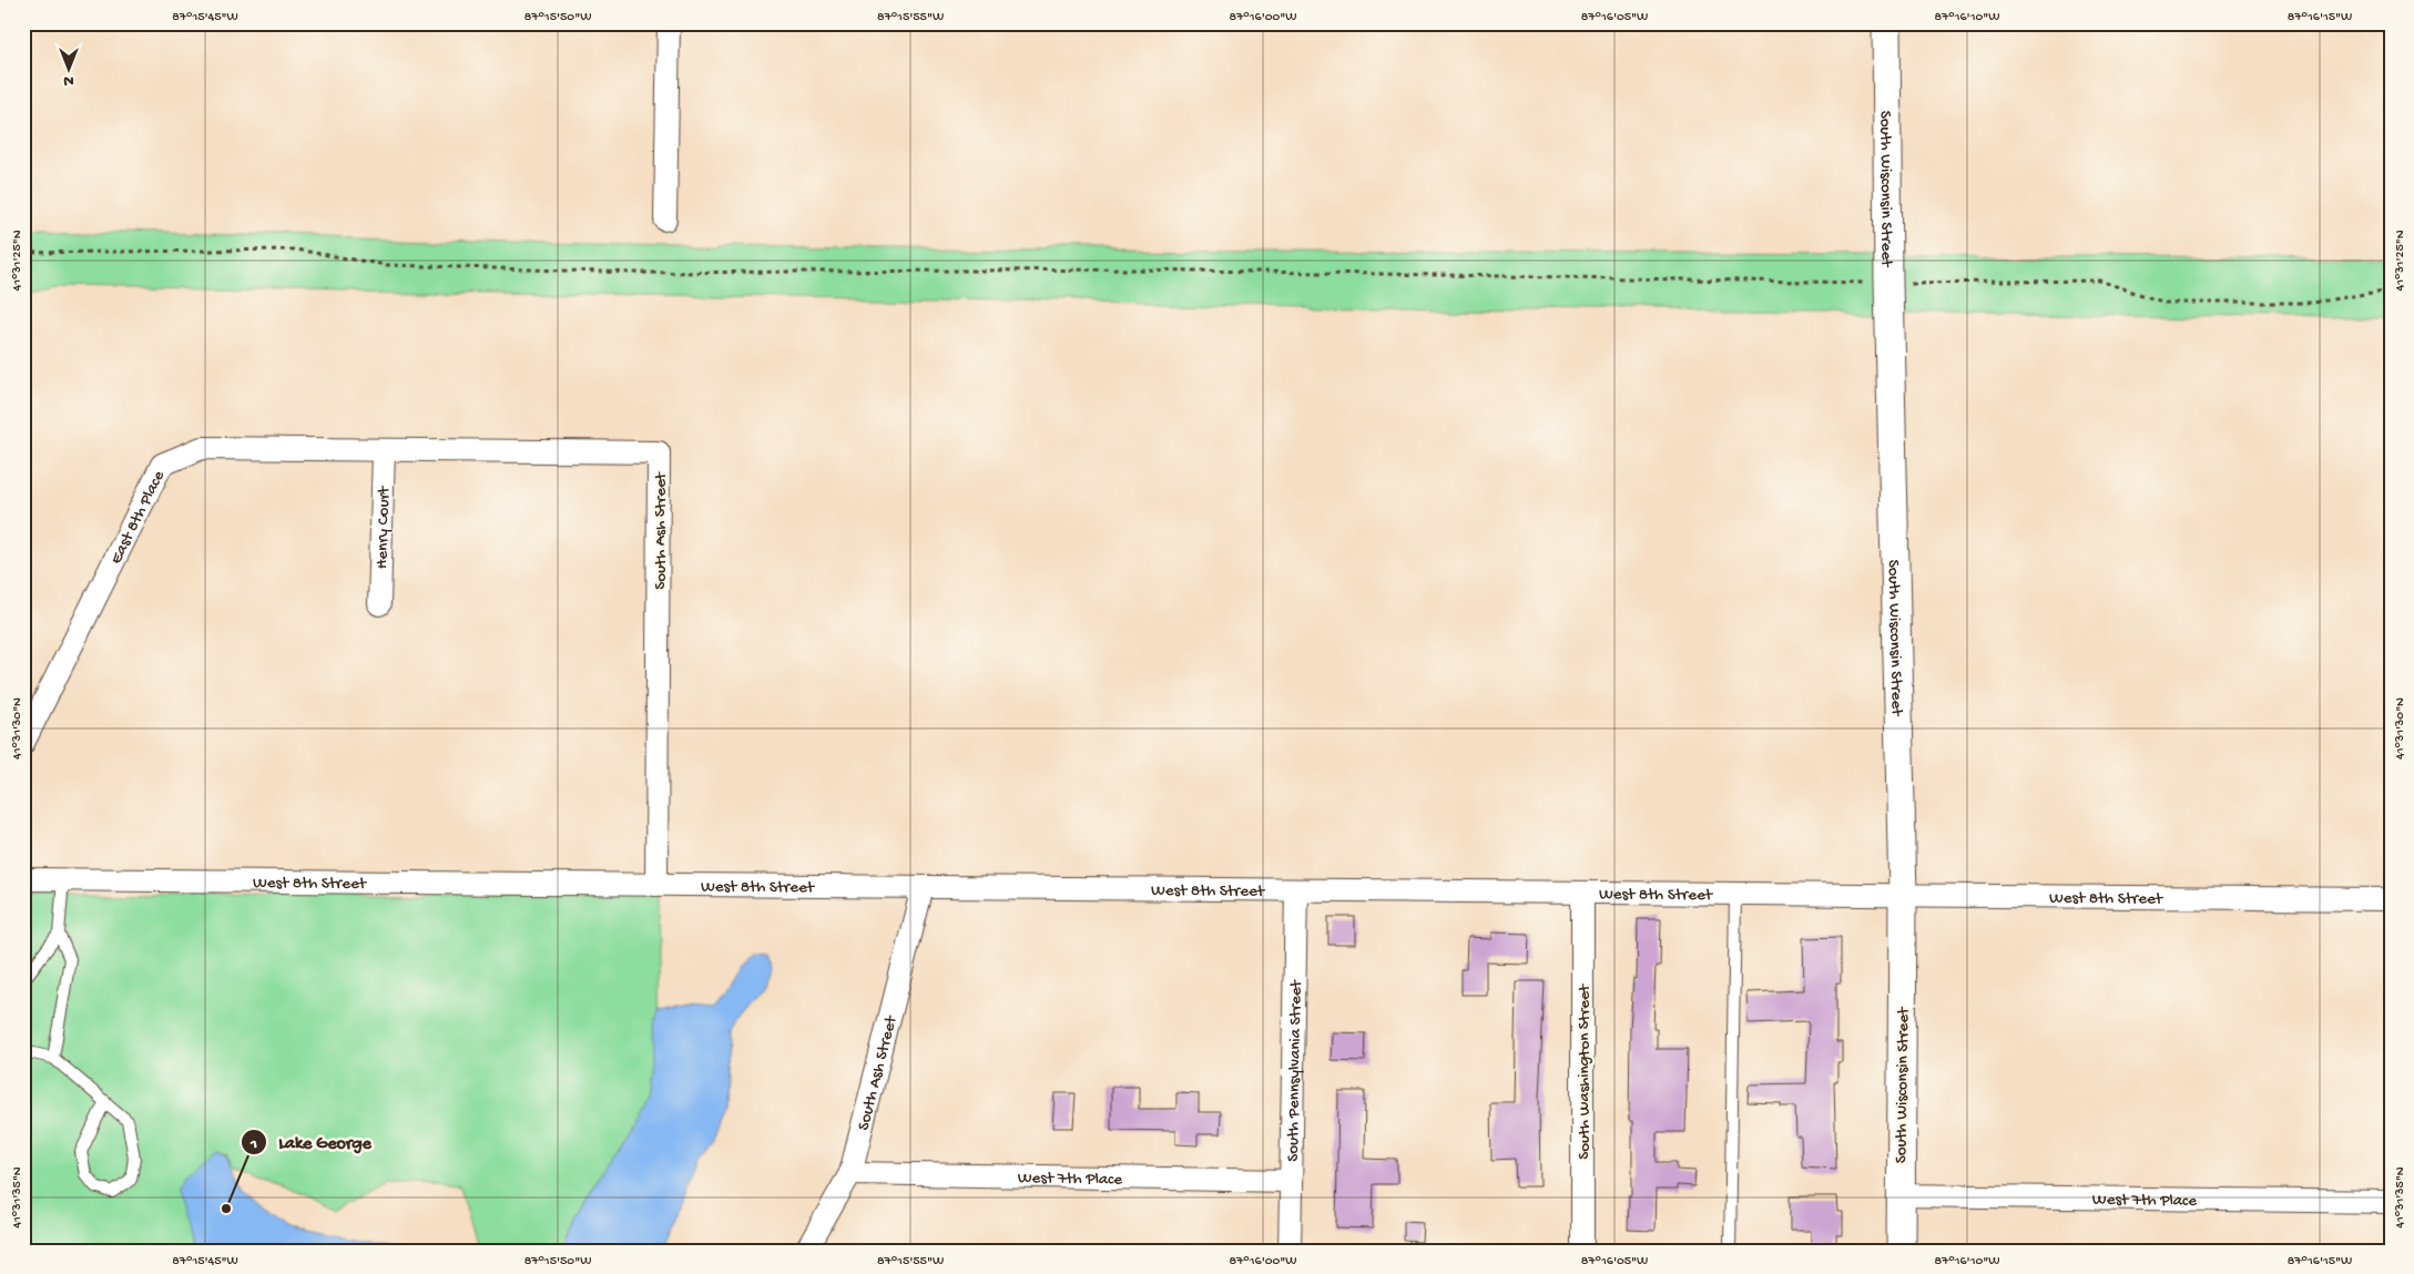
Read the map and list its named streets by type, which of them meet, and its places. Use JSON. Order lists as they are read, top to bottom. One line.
{"streets":{"street":["South Wisconsin Street","East 8th Place","Henry Court","South Ash Street","West 8th Street","South Pennsylvania Street","South Washington Street","West 7th Place"]},"crossings":[["South Wisconsin Street","West 8th Street"],["South Wisconsin Street","West 7th Place"],["East 8th Place","Henry Court"],["East 8th Place","South Ash Street"],["Henry Court","South Ash Street"],["South Ash Street","West 8th Street"],["South Ash Street","West 7th Place"],["West 8th Street","South Pennsylvania Street"],["West 8th Street","South Washington Street"],["South Pennsylvania Street","West 7th Place"]],"places":["Lake George"],"north":"bottom","coordinates":["87°15'45\"W","87°15'50\"W","87°15'55\"W","87°16'00\"W","87°16'05\"W","87°16'10\"W","87°16'15\"W","41°31'25\"N","41°31'30\"N","41°31'35\"N"]}
